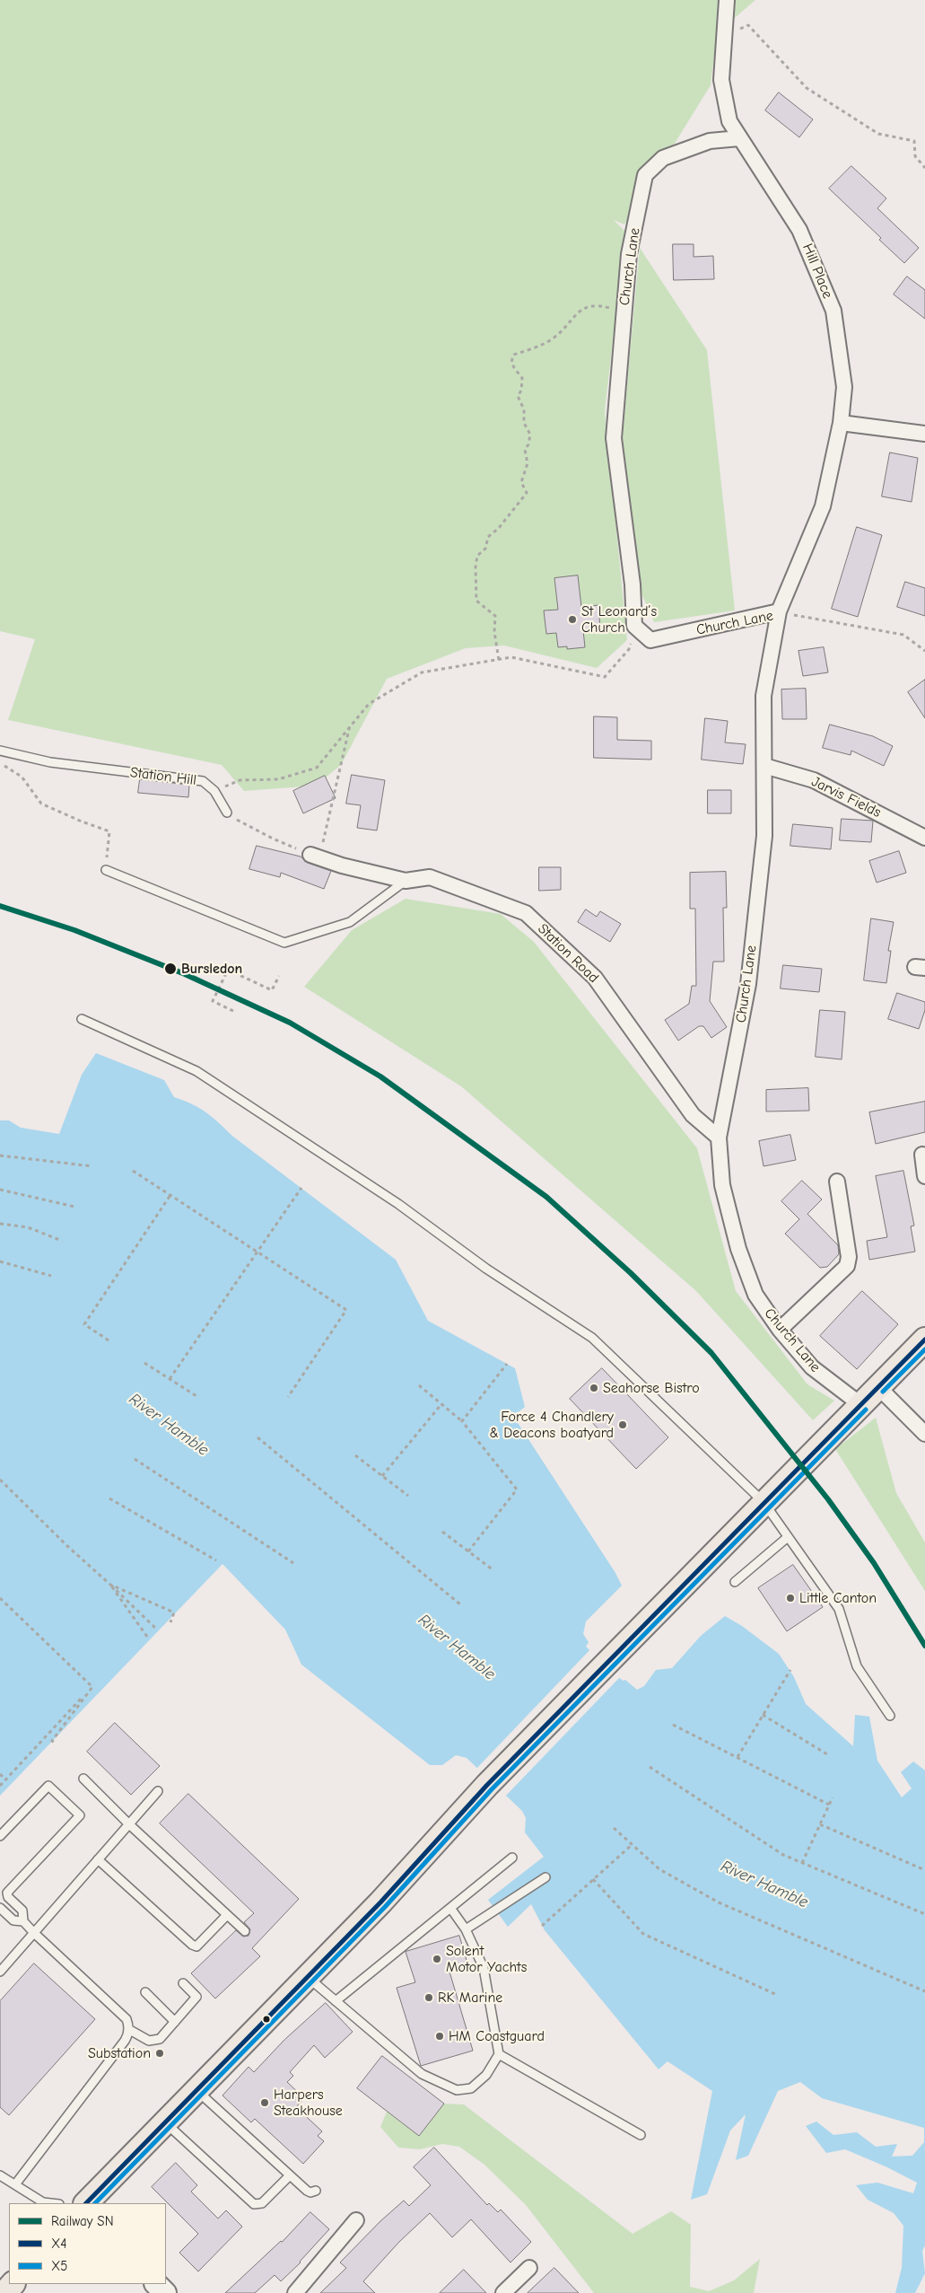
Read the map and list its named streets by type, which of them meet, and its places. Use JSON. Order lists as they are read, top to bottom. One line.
{"streets":{"street":["Church Lane","Hill Place","Jarvis Fields","Station Road"],"lane":["Station Hill"]},"crossings":[["Church Lane","Hill Place"],["Church Lane","Jarvis Fields"],["Church Lane","Station Road"]],"water":["River Hamble"],"places":["St Leonard’s Church","Bursledon","Seahorse Bistro","Force 4 Chandlery & Deacons boatyard","Little Canton","Solent Motor Yachts","RK Marine","HM Coastguard","Substation","Harpers Steakhouse"],"lines":["rail line SN","transit line X4","transit line X5"],"legend":["Railway SN","X4","X5"]}
